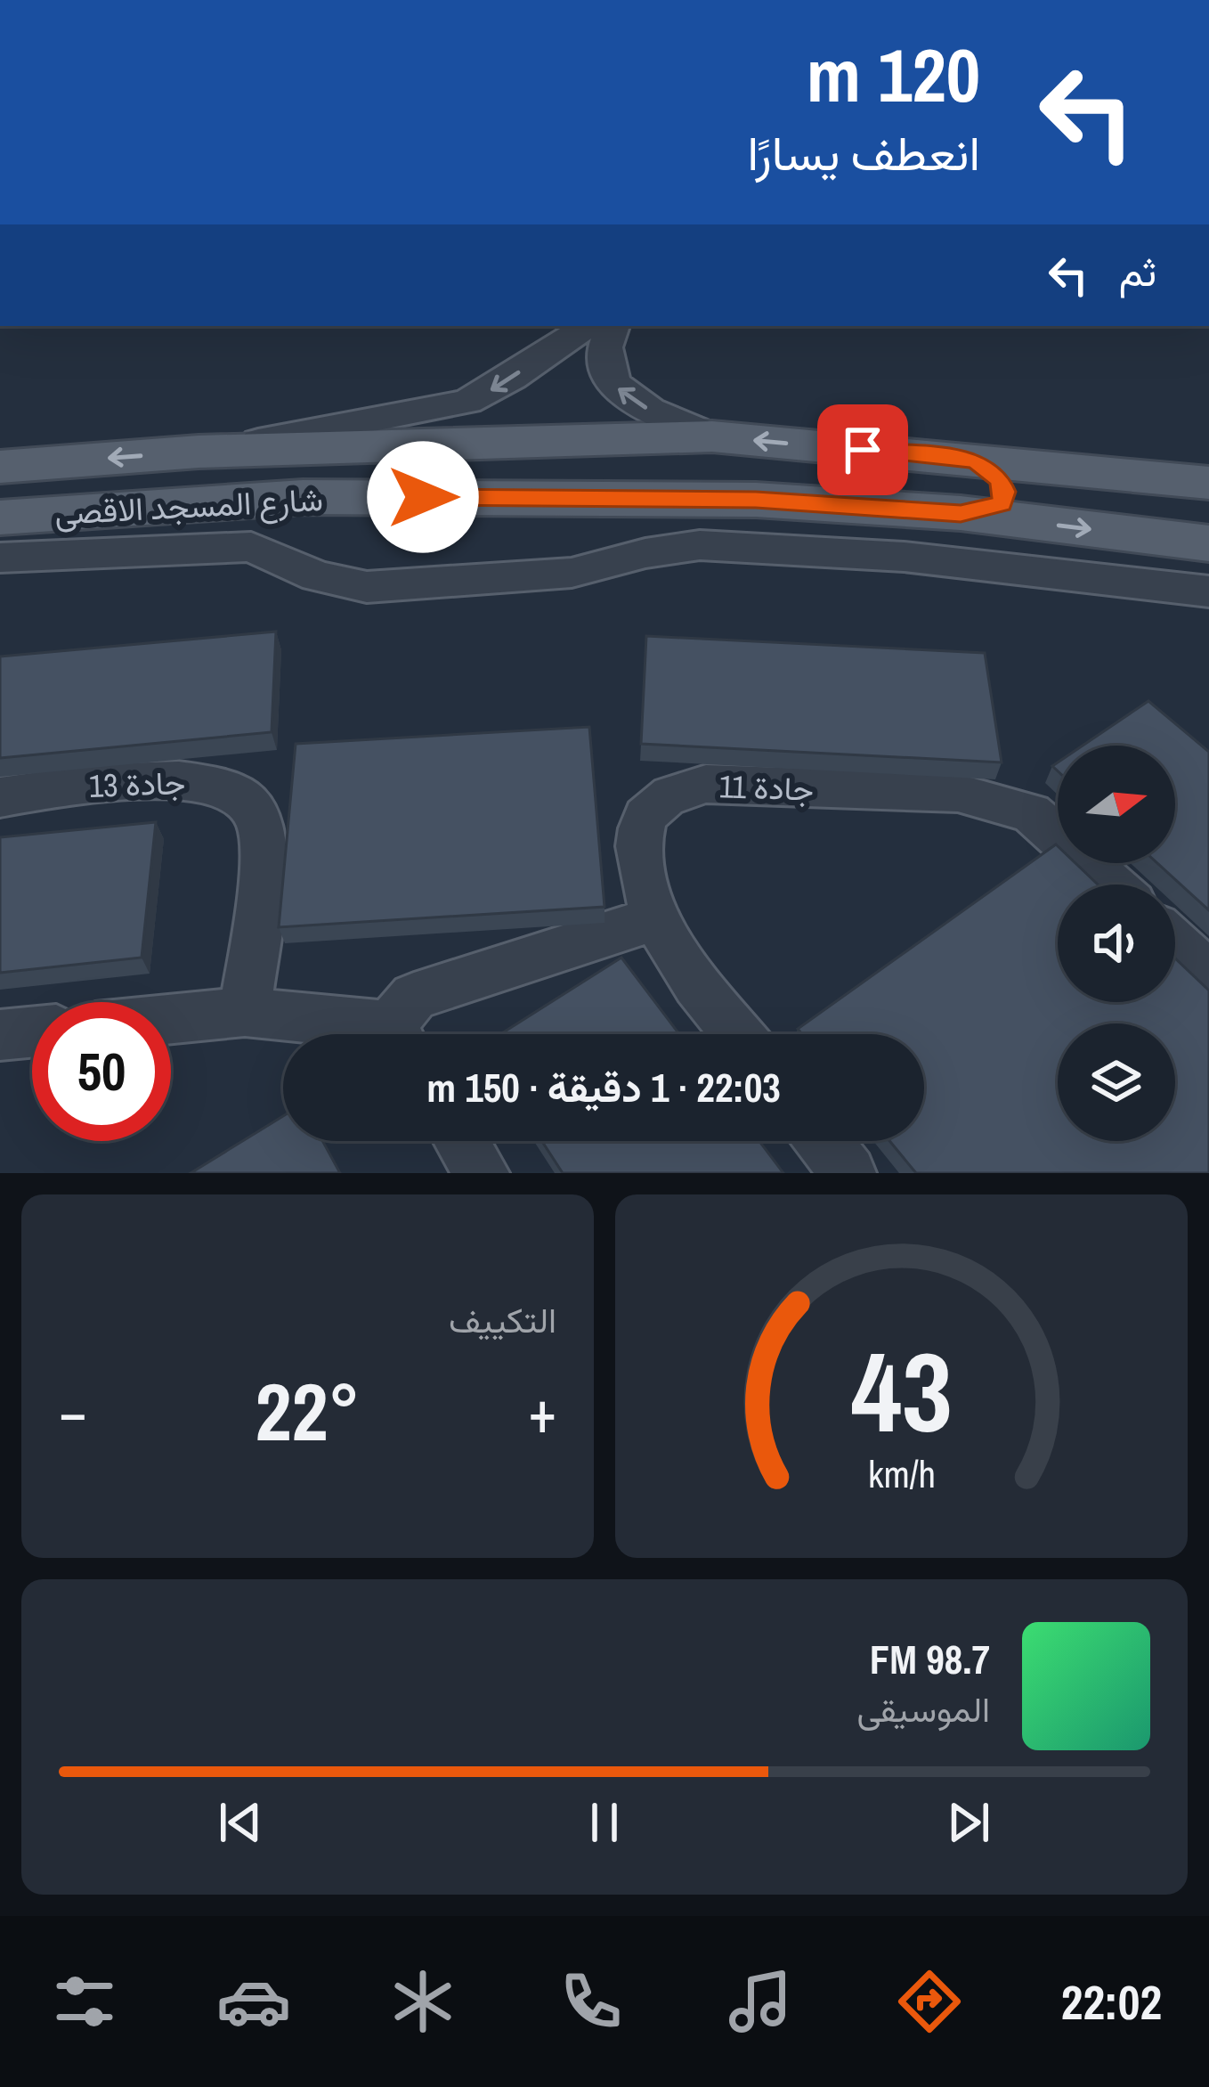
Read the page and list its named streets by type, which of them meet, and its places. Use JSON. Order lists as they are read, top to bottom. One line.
{"streets":{"main road":["شارع المسجد الاقصى"],"street":["جادة 13","جادة 11"]},"north":"right","page":{"turn":["120 m","انعطف يسارًا"],"then":"ثم","limit":"50","trip":"22:03 · 1 دقيقة · 150 m","tile":"التكييف","heat":["−","22°","+"],"song":["98.7 FM","الموسيقى"],"tabs":"22:02","gauge":["43","km/h"]}}
